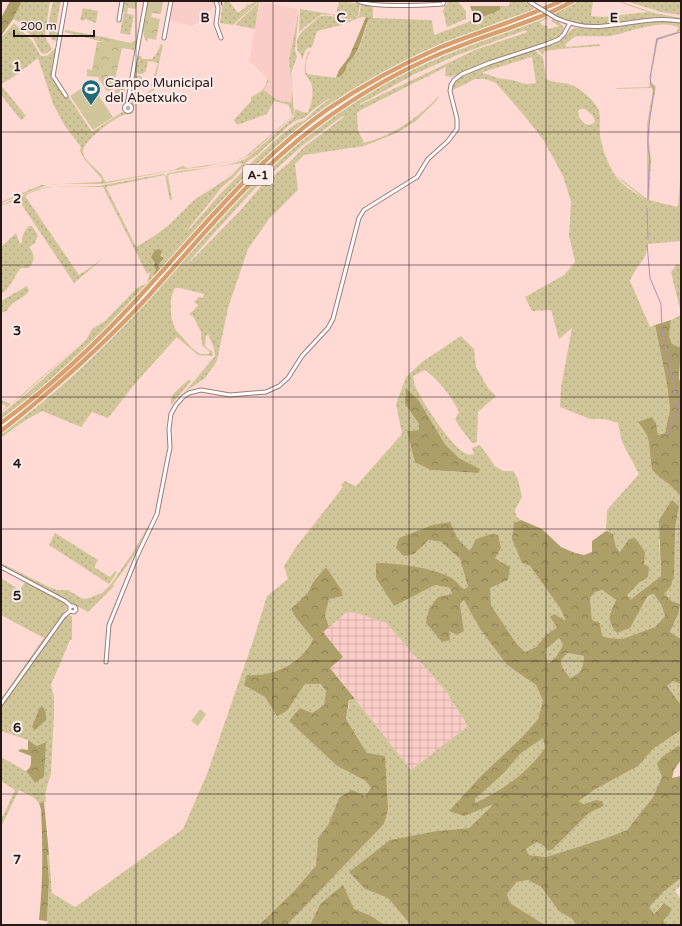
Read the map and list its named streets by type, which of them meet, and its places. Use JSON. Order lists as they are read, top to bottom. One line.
{"streets":{"highway":["A-1"]},"places":{"sports":["Campo Municipal del Abetxuko"]},"scale_bar":"200 m","grid":{"columns":["B","C","D","E"],"rows":["1","2","3","4","5","6","7"]}}
